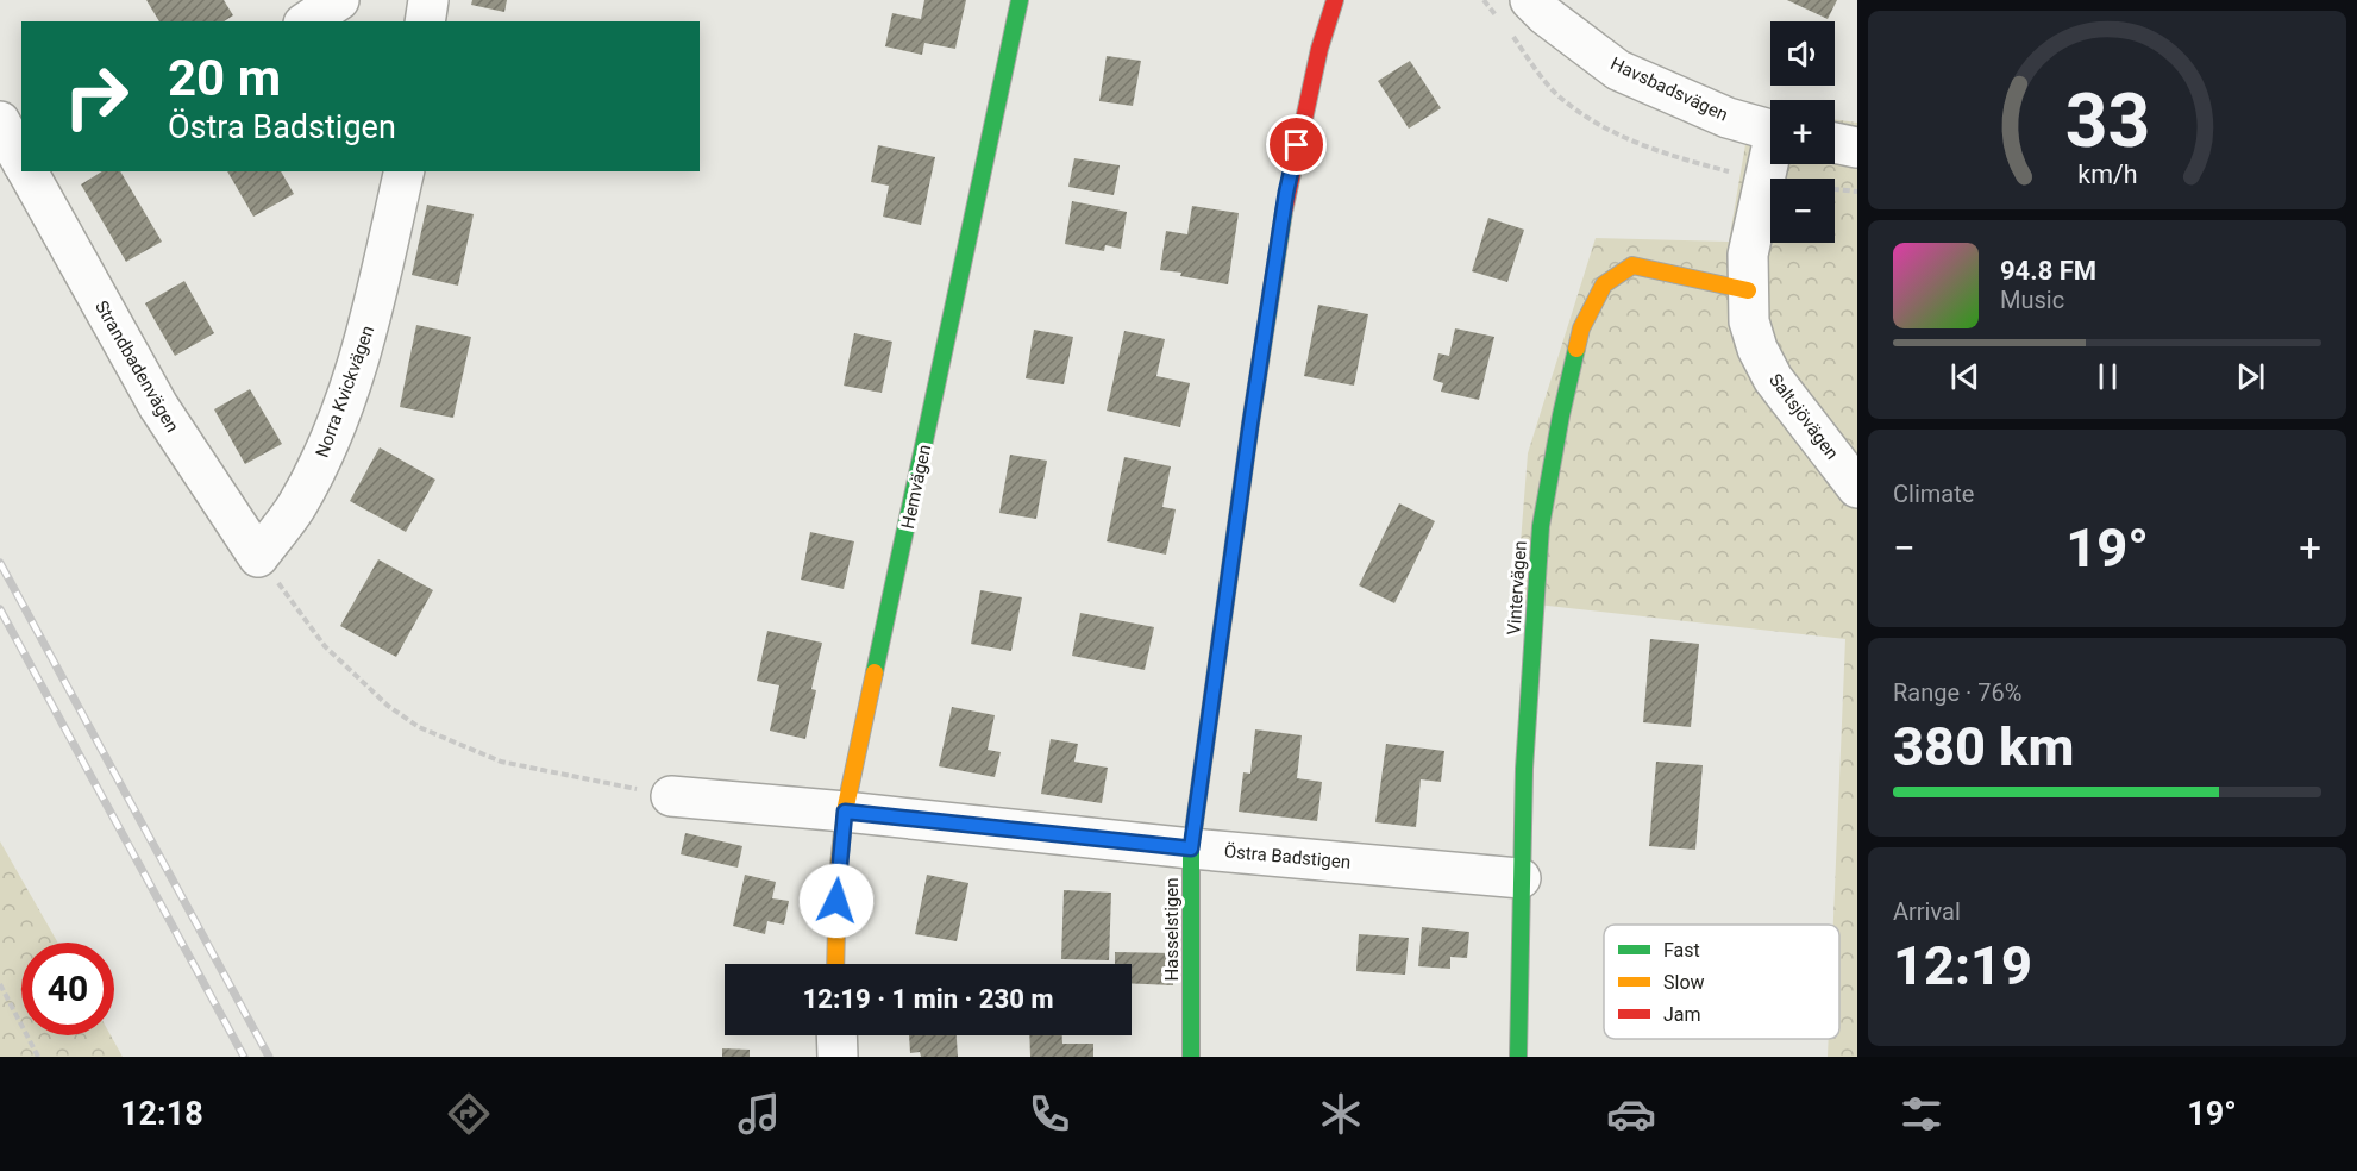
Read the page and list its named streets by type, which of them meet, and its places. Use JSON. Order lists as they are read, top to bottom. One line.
{"streets":{"street":["Havsbadsvägen","Strandbadenvägen","Norra Kvickvägen","Saltsjövägen","Hemvägen","Vintervägen","Östra Badstigen","Hasselstigen"]},"crossings":[["Strandbadenvägen","Norra Kvickvägen"],["Saltsjövägen","Vintervägen"],["Hemvägen","Östra Badstigen"],["Vintervägen","Östra Badstigen"],["Östra Badstigen","Hasselstigen"]],"legend":["Fast","Slow","Jam"],"page":{"map_buttons":["+","−"],"turn":["20 m","Östra Badstigen"],"song":["94.8 FM","Music"],"tile":["Climate",["Range · 76%","380 km"],["Arrival","12:19"]],"heat":["−","19°","+"],"limit":"40","trip":"12:19 · 1 min · 230 m","tabs":["12:18","19°"],"gauge":["33","km/h"]}}
